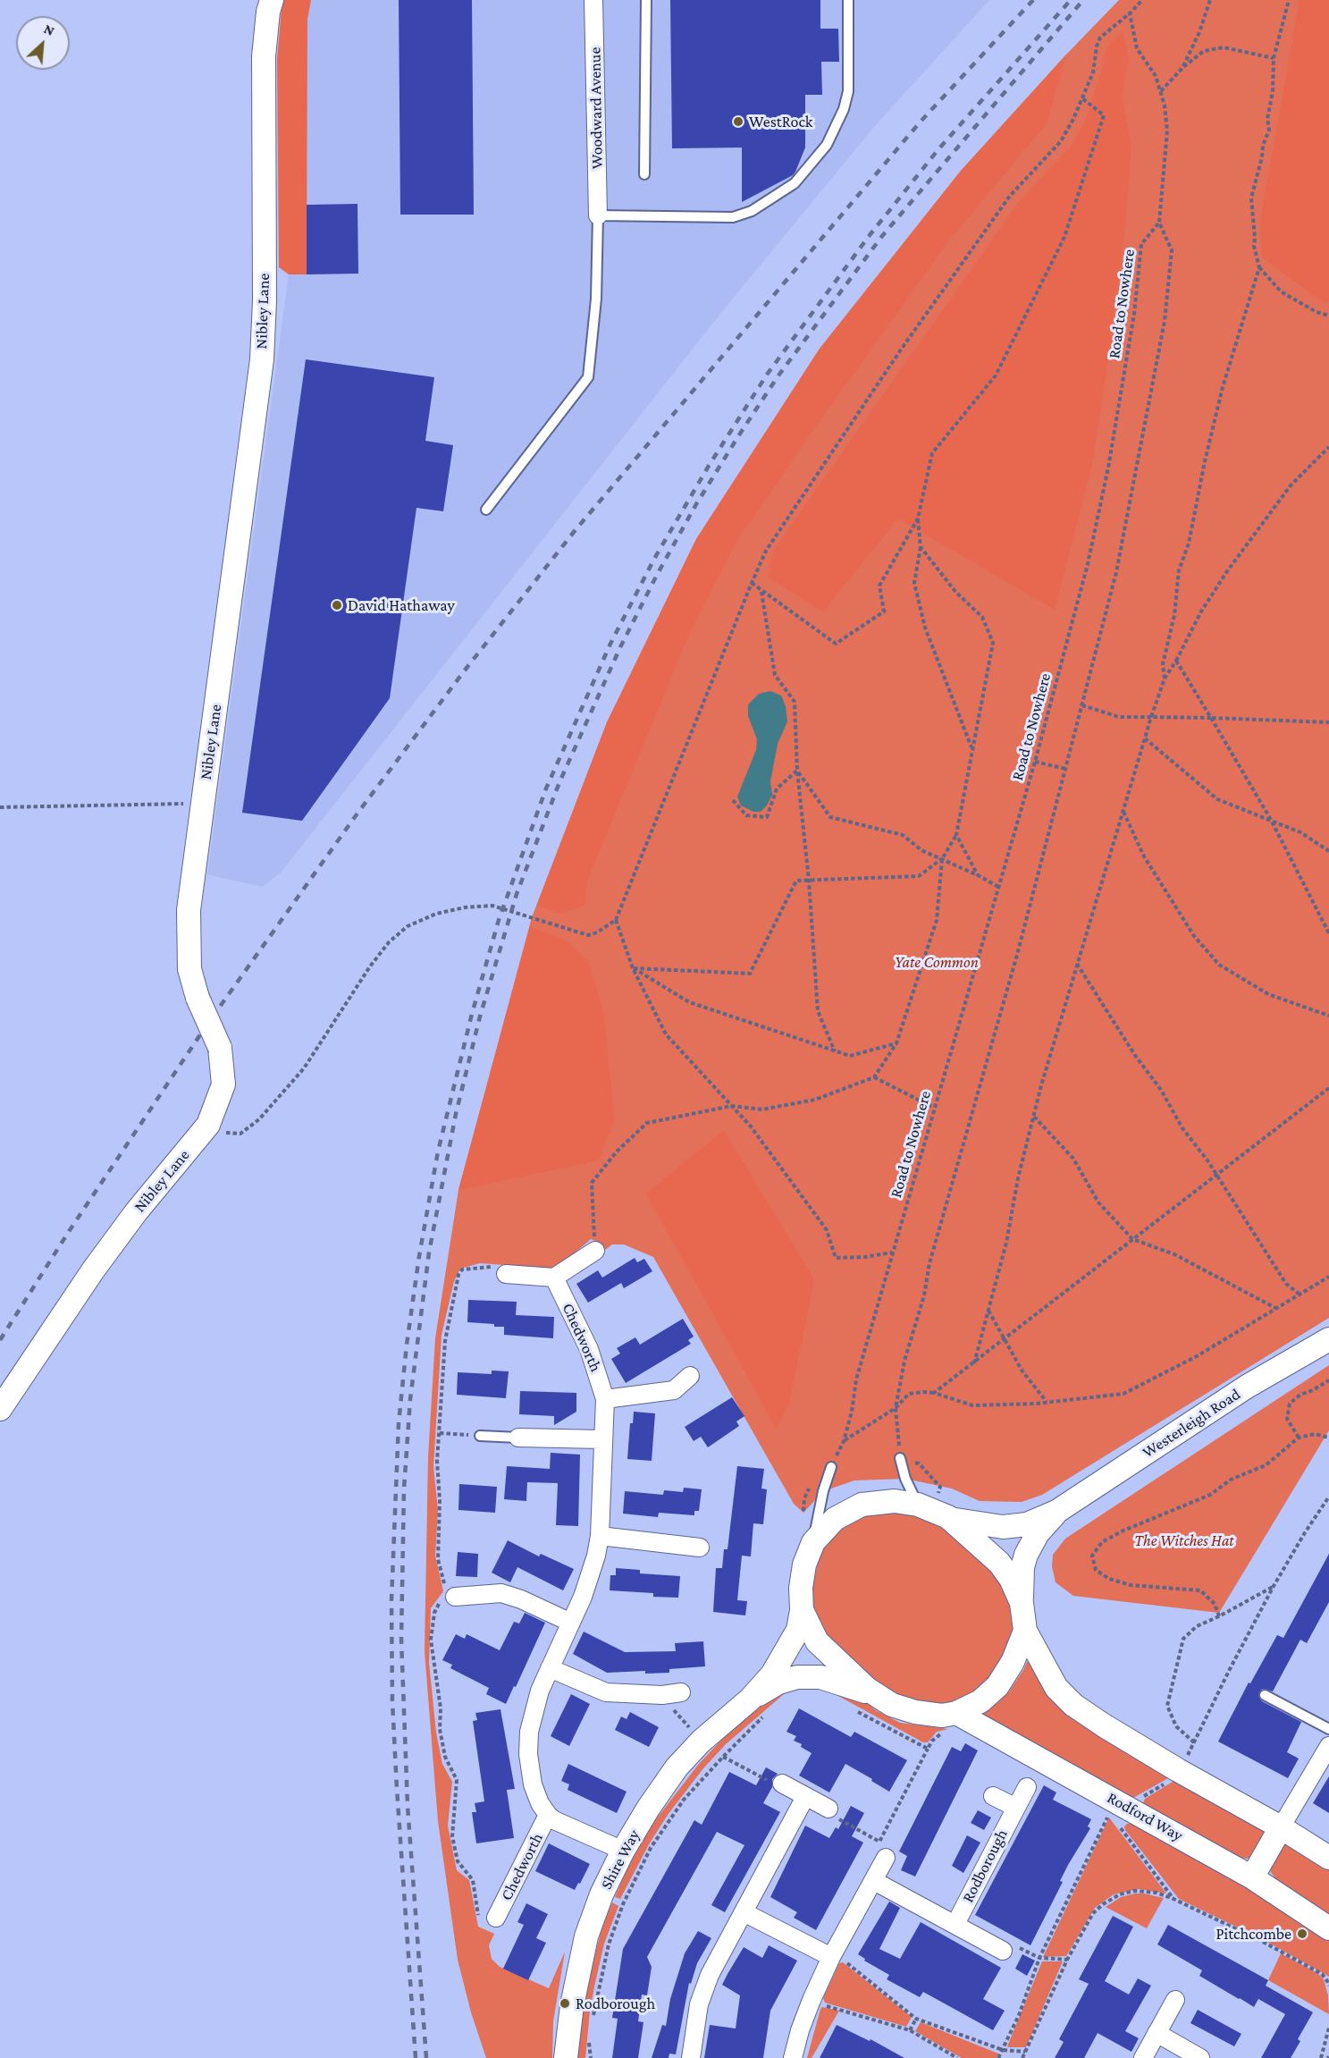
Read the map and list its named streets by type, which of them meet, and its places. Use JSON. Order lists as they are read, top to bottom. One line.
{"streets":{"street":["Woodward Avenue","Nibley Lane","Chedworth","Westerleigh Road","Rodford Way","Shire Way","Rodborough"],"path":["Road to Nowhere"]},"crossings":[["Chedworth","Shire Way"]],"parks":["Yate Common","The Witches Hat"],"places":["WestRock","David Hathaway","Pitchcombe","Rodborough"],"north":"top right"}
